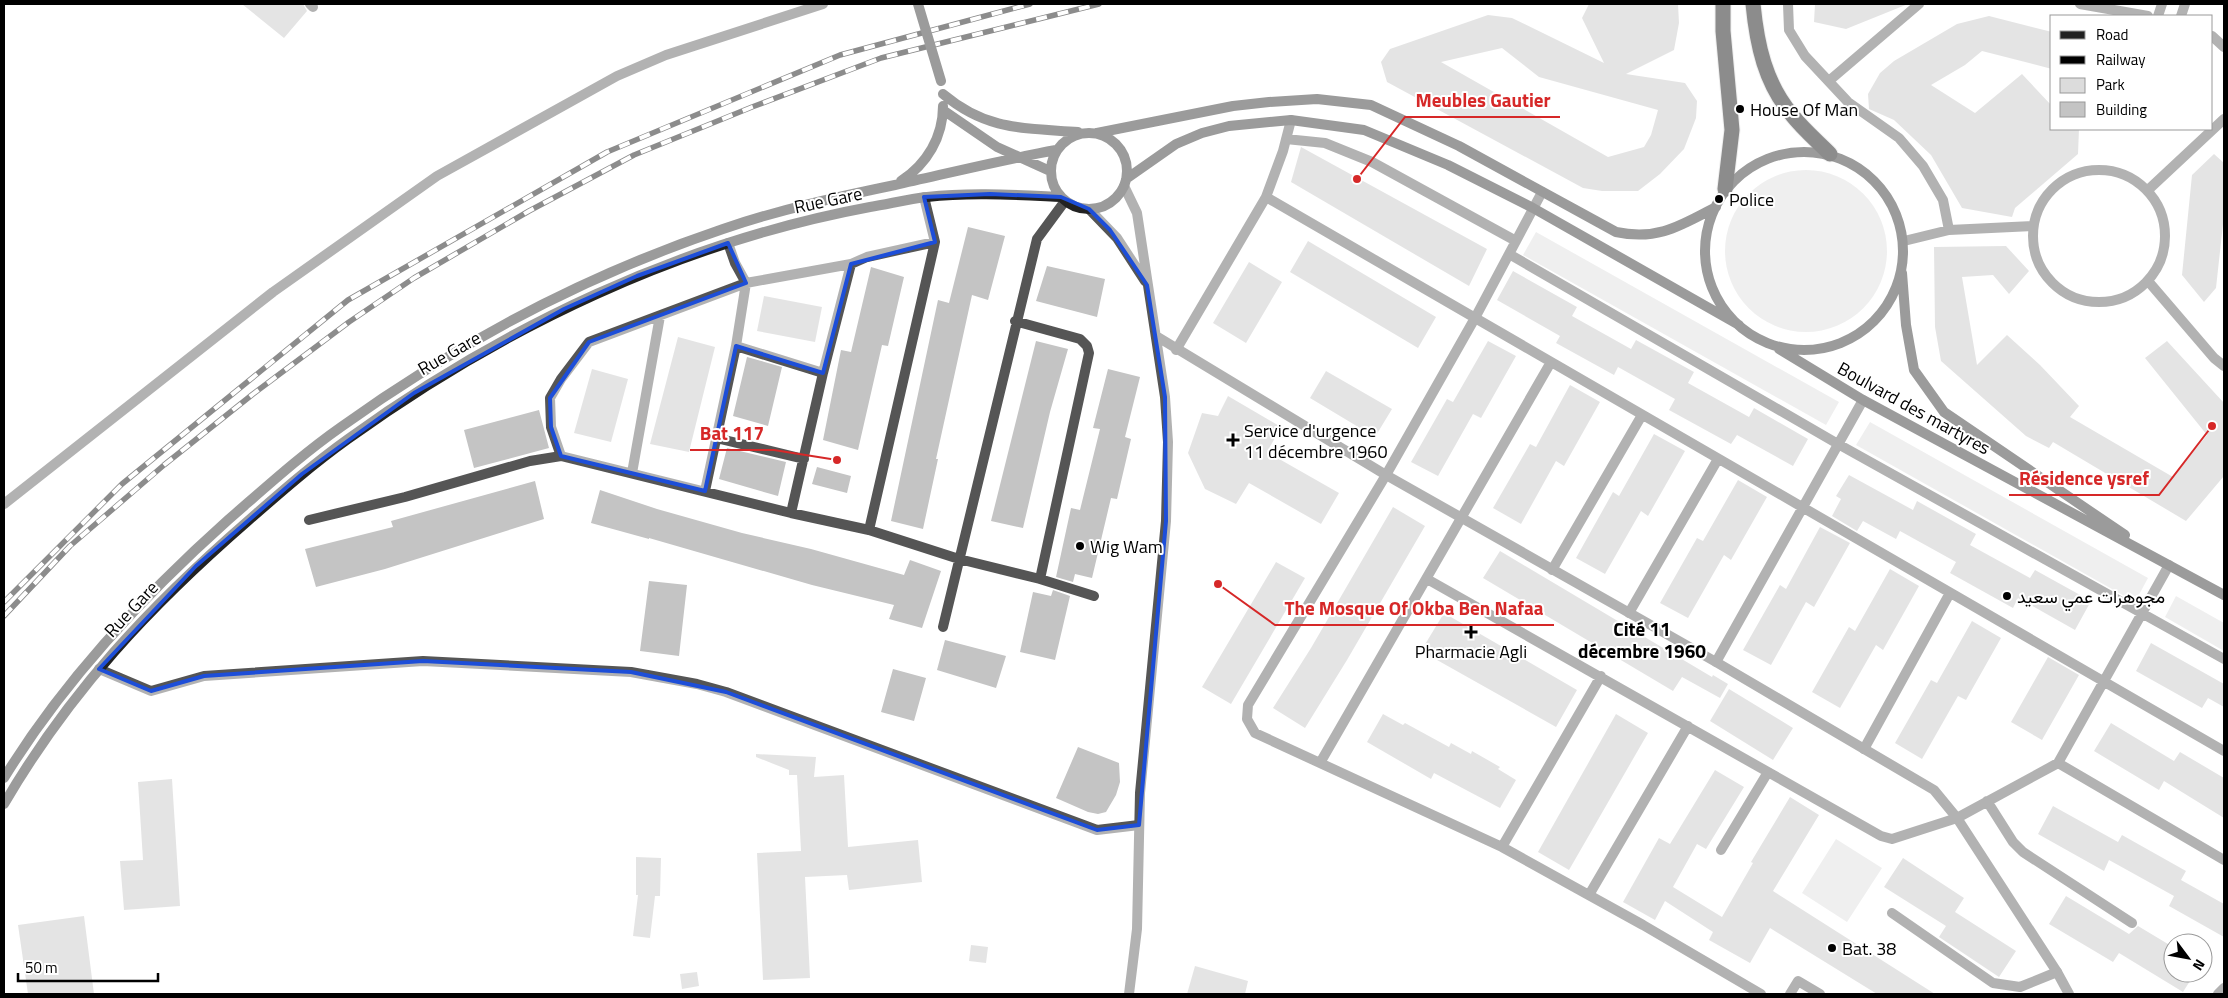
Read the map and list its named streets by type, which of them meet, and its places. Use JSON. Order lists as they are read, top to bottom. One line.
{"streets":{"main road":["Rue Gare","Boulvard des martyres"]},"districts":["Cité 11 décembre 1960"],"places":{"other":["House Of Man","Meubles Gautier","Police","Résidence ysref","Bat 117","Wig Wam","The Mosque Of Okba Ben Nafaa","مجوهرات عمي سعيد","Bat. 38"],"health":["Service d'urgence 11 décembre 1960","Pharmacie Agli"]},"legend":["Road","Railway","Park","Building"],"scale_bar":"50 m","north":"bottom right"}
